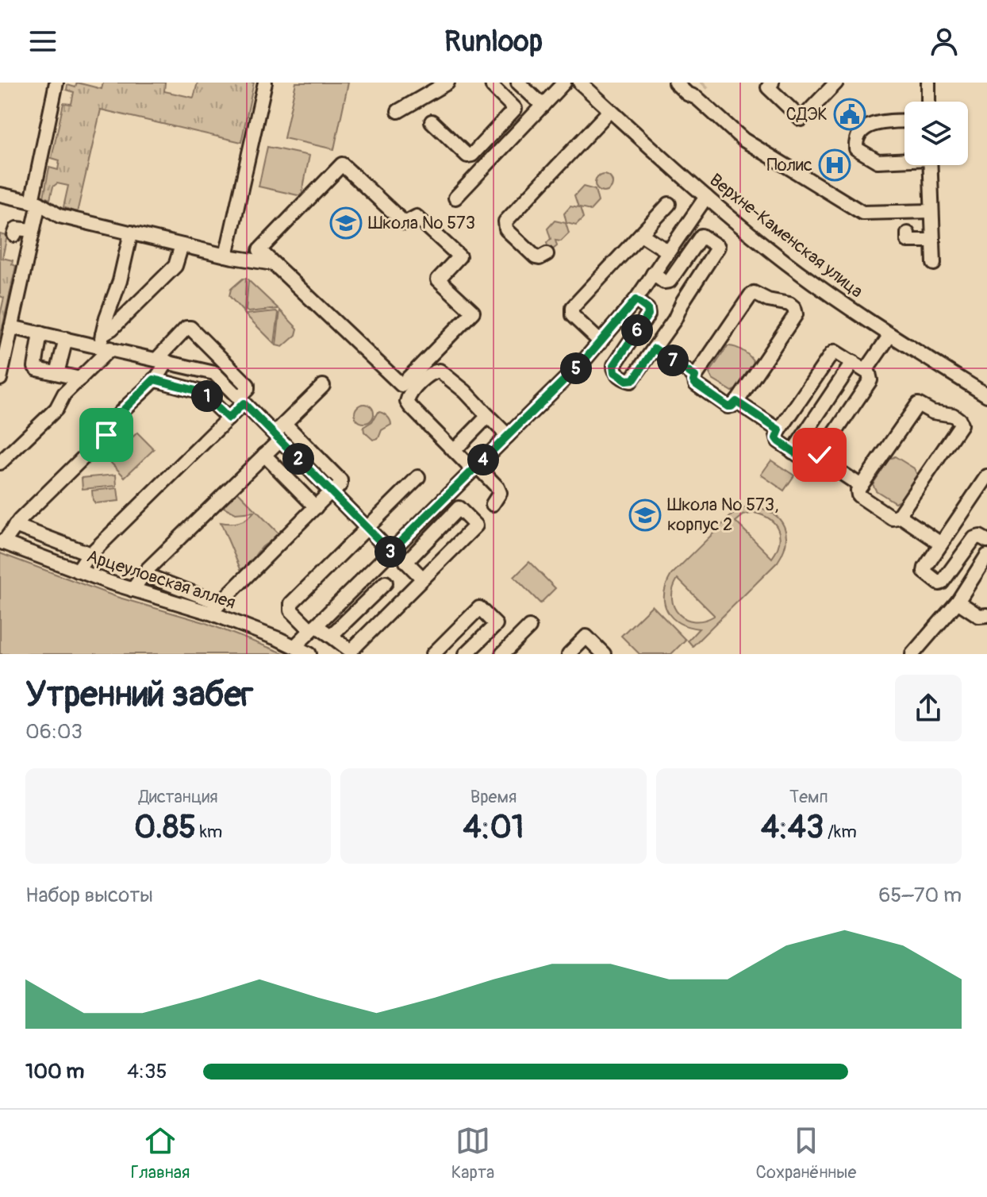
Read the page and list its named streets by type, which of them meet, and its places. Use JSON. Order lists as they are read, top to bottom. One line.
{"streets":{"street":["Верхне-Каменская улица","Арцеуловская аллея"]},"places":{"public building":["СДЭК"],"hospital":["Полис"],"school or university":["Школа № 573","Школа № 573, корпус 2"]},"page":{"header":"Runloop","pins":["6","7","5","1","2","4","3"],"heading":["Утренний забег","06:03"],"stats":[["Дистанция","0.85 km"],["Время","4:01"],["Темп","4:43 /km"]],"chart":["Набор высоты","65–70 m"],"list":[{"name":"100 m","note":"4:35"}],"tabs":["Главная","Карта","Сохранённые"]}}
